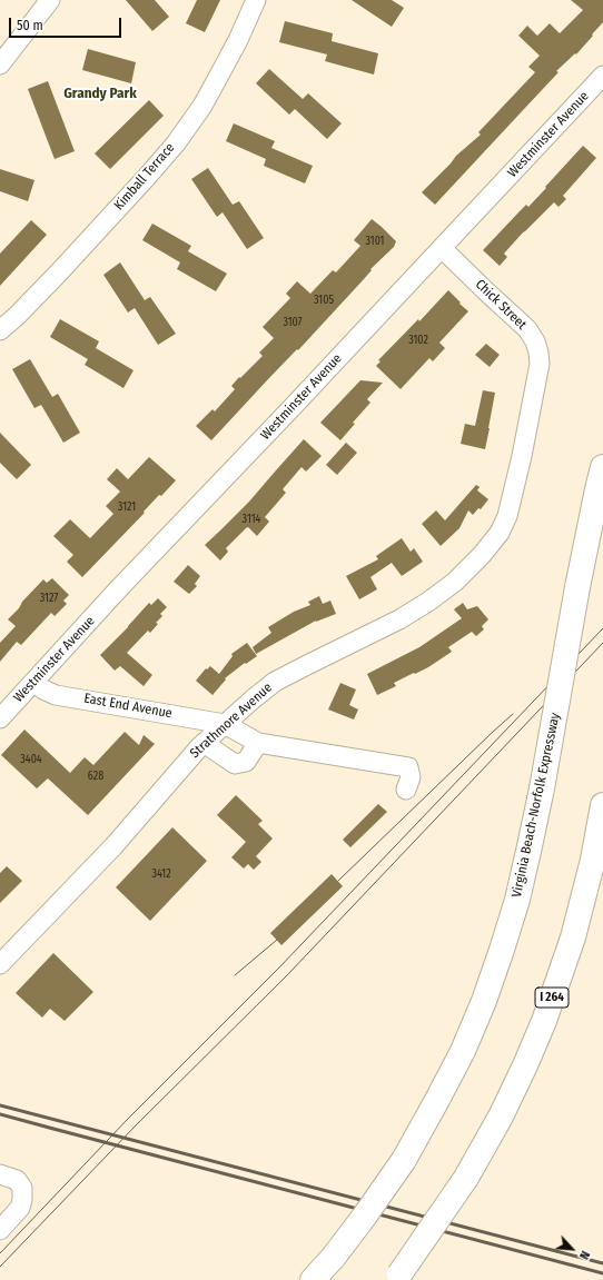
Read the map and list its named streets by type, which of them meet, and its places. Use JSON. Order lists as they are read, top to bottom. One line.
{"streets":{"highway":["Virginia Beach-Norfolk Expressway","I 264"],"street":["Westminster Avenue","Kimball Terrace","Chick Street","East End Avenue","Strathmore Avenue"]},"crossings":[["Westminster Avenue","Chick Street"],["Westminster Avenue","East End Avenue"],["Chick Street","Strathmore Avenue"],["East End Avenue","Strathmore Avenue"]],"districts":["Grandy Park"],"house_numbers":["3101","3105","3107","3102","3121","3114","3127","3404","628","3412"],"scale_bar":"50 m","north":"bottom right"}
